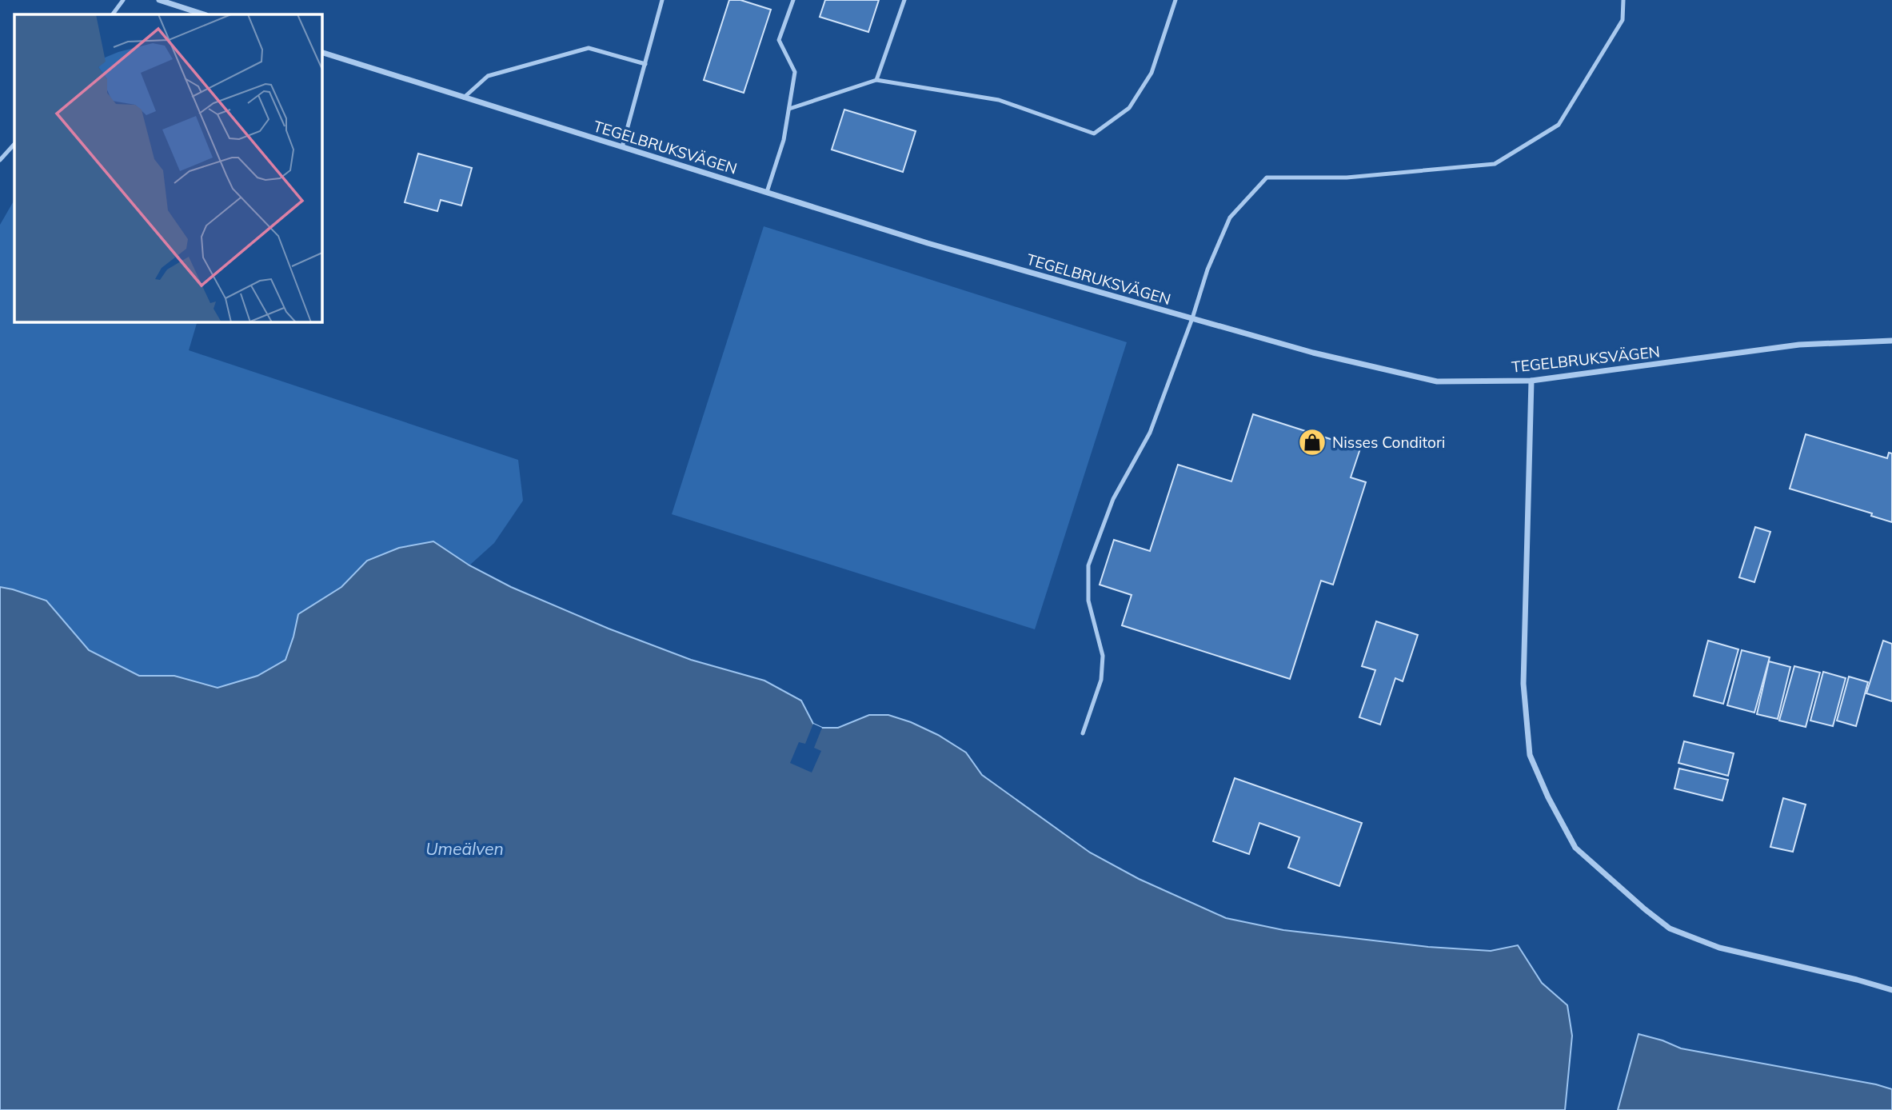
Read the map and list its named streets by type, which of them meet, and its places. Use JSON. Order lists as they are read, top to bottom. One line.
{"streets":{"street":["TEGELBRUKSVÄGEN"]},"water":["Umeälven"],"places":{"shop":["Nisses Conditori"]}}
